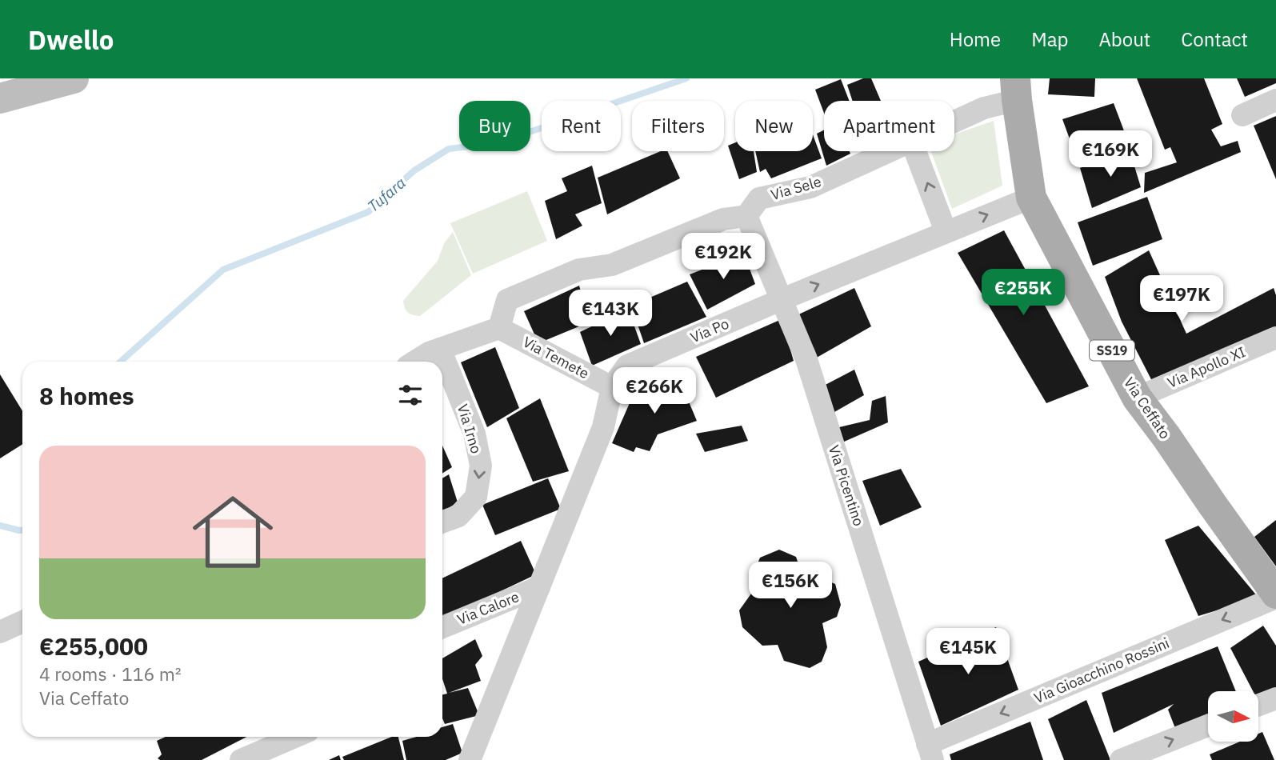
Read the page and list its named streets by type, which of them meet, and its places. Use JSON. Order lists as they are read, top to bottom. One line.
{"streets":{"main road":["SS19","Via Ceffato"],"street":["Via Sele","Via Po","Via Temete","Via Apollo XI","Via Irno","Via Picentino","Via Calore","Via Gioacchino Rossini"]},"crossings":[["Via Sele","Via Ceffato"],["Via Sele","Via Picentino"],["Via Po","Via Temete"],["Via Po","Via Ceffato"],["Via Po","Via Picentino"],["Via Po","Via Calore"],["Via Apollo XI","Via Ceffato"],["Via Ceffato","Via Gioacchino Rossini"],["Via Picentino","Via Gioacchino Rossini"]],"one_way":["Via Irno","Via Gioacchino Rossini"],"water":["Tufara"],"north":"right","page":{"header":"Dwello","nav":["Home","Map","About","Contact"],"chip":["Buy","Rent","Filters","New","Apartment"],"price":["€169K","€192K","€255K","€197K","€143K","€266K","€156K","€145K"],"heading":"8 homes","list":[{"name":"€255,000","note":"4 rooms · 116 m² · Via Ceffato"}]}}
